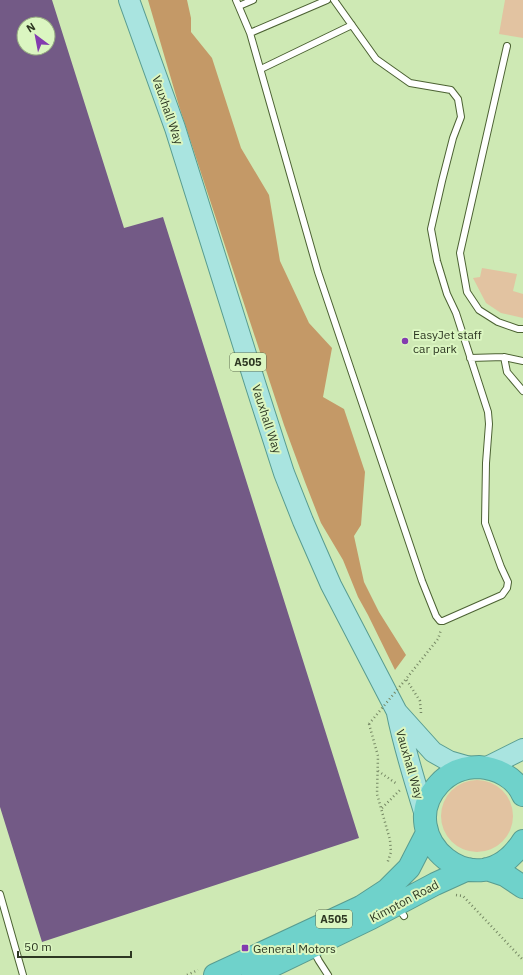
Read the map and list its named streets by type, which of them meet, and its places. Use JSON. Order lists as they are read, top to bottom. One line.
{"streets":{"highway":["A505","Kimpton Road"],"main road":["Vauxhall Way"]},"crossings":[["Vauxhall Way","Kimpton Road"]],"places":{"other":["EasyJet staff car park"],"transit":["General Motors"]},"scale_bar":"50 m","north":"top left"}
